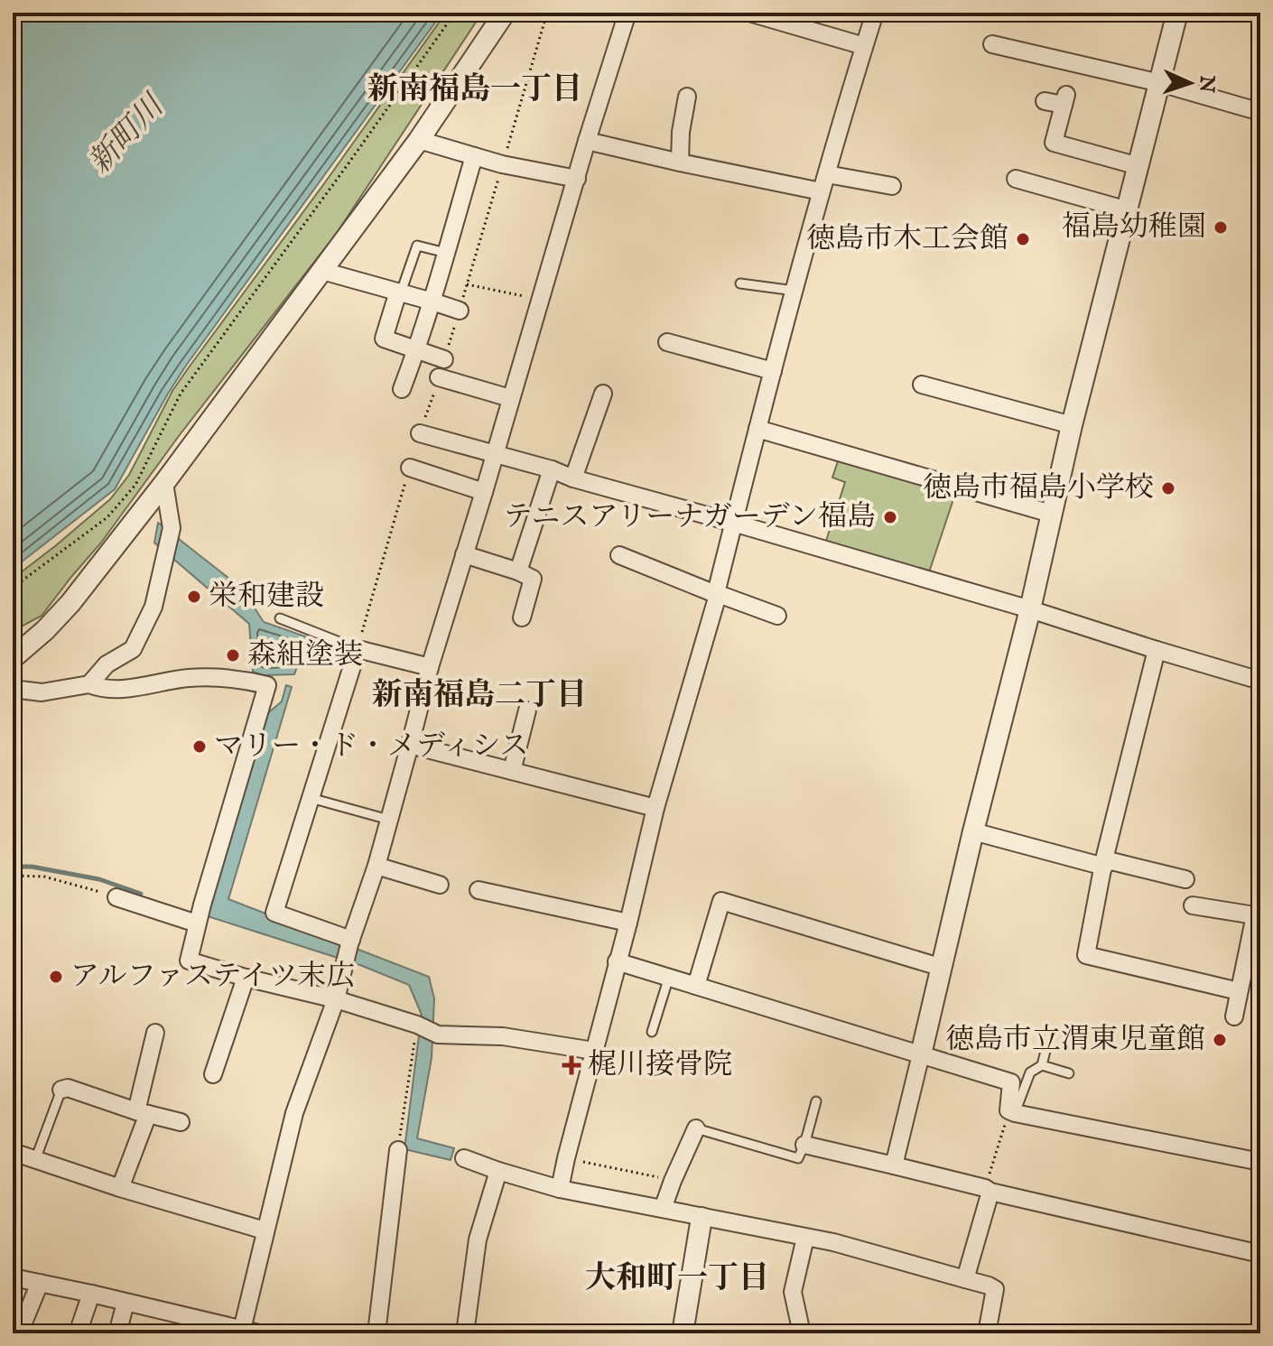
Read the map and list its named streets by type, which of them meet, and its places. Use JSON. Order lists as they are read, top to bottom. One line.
{"districts":["新南福島一丁目","新南福島二丁目","大和町一丁目"],"water":["新町川"],"places":{"other":["福島幼稚園","徳島市木工会館","徳島市福島小学校","テニスアリーナガーデン福島","栄和建設","森組塗装","マリー・ド・メディシス","アルファステイツ末広","徳島市立渭東児童館"],"health":["梶川接骨院"]},"north":"right"}
